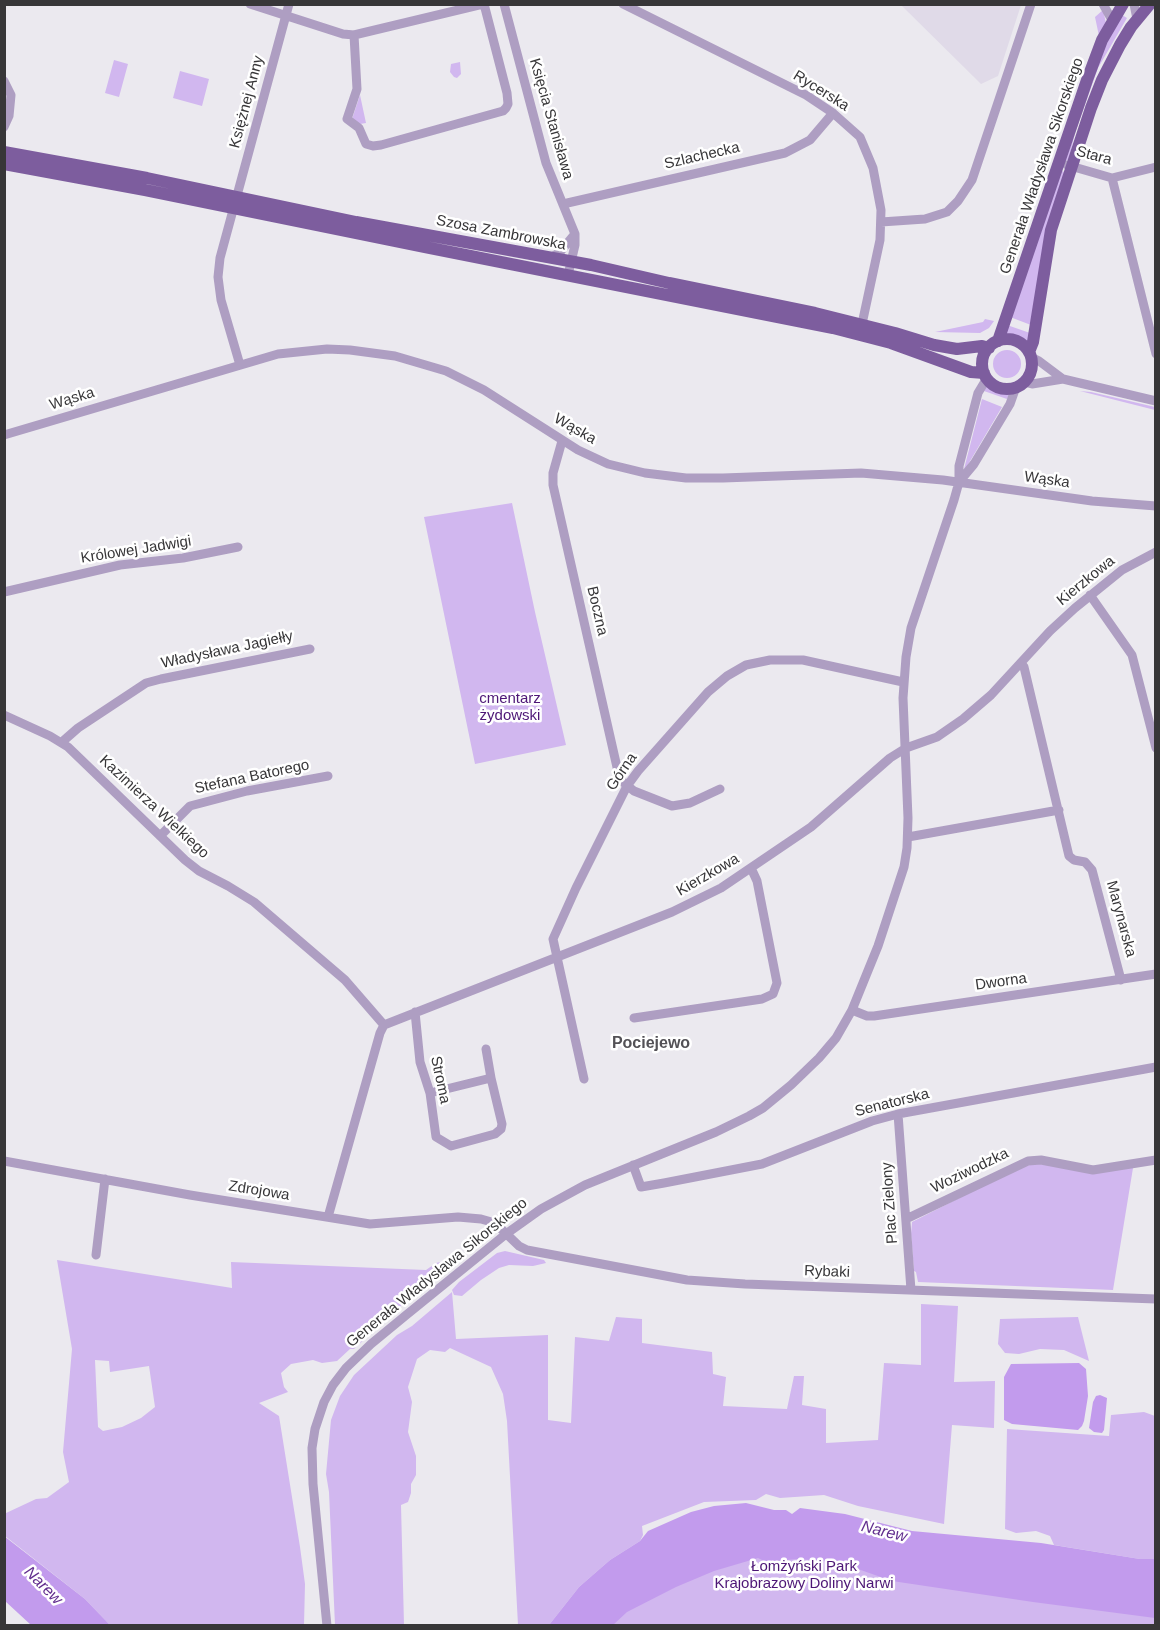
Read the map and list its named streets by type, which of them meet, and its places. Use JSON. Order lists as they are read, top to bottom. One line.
{"streets":{"main road":["Generała Władysława Sikorskiego","Szosa Zambrowska"],"street":["Rycerska","Księżnej Anny","Księcia Stanisława","Szlachecka","Stara","Wąska","Królowej Jadwigi","Kierzkowa","Boczna","Władysława Jagiełły","Górna","Stefana Batorego","Kazimierza Wielkiego","Marynarska","Dworna","Stroma","Senatorska","Woziwodzka","Zdrojowa","Plac Zielony","Rybaki"]},"crossings":[["Rycerska","Szlachecka"],["Rycerska","Szosa Zambrowska"],["Księżnej Anny","Szosa Zambrowska"],["Księżnej Anny","Wąska"],["Księcia Stanisława","Szlachecka"],["Księcia Stanisława","Szosa Zambrowska"],["Stara","Generała Władysława Sikorskiego"],["Generała Władysława Sikorskiego","Szosa Zambrowska"],["Generała Władysława Sikorskiego","Wąska"],["Generała Władysława Sikorskiego","Kierzkowa"],["Generała Władysława Sikorskiego","Górna"],["Generała Władysława Sikorskiego","Dworna"],["Generała Władysława Sikorskiego","Senatorska"],["Generała Władysława Sikorskiego","Zdrojowa"],["Generała Władysława Sikorskiego","Rybaki"],["Wąska","Boczna"],["Kierzkowa","Górna"],["Kierzkowa","Kazimierza Wielkiego"],["Kierzkowa","Marynarska"],["Kierzkowa","Stroma"],["Boczna","Górna"],["Władysława Jagiełły","Kazimierza Wielkiego"],["Stefana Batorego","Kazimierza Wielkiego"],["Marynarska","Dworna"],["Senatorska","Plac Zielony"],["Woziwodzka","Plac Zielony"],["Zdrojowa","Rybaki"],["Plac Zielony","Rybaki"]],"districts":["Pociejewo"],"water":["Narew"],"parks":["cmentarz żydowski","Łomżyński Park Krajobrazowy Doliny Narwi"]}
